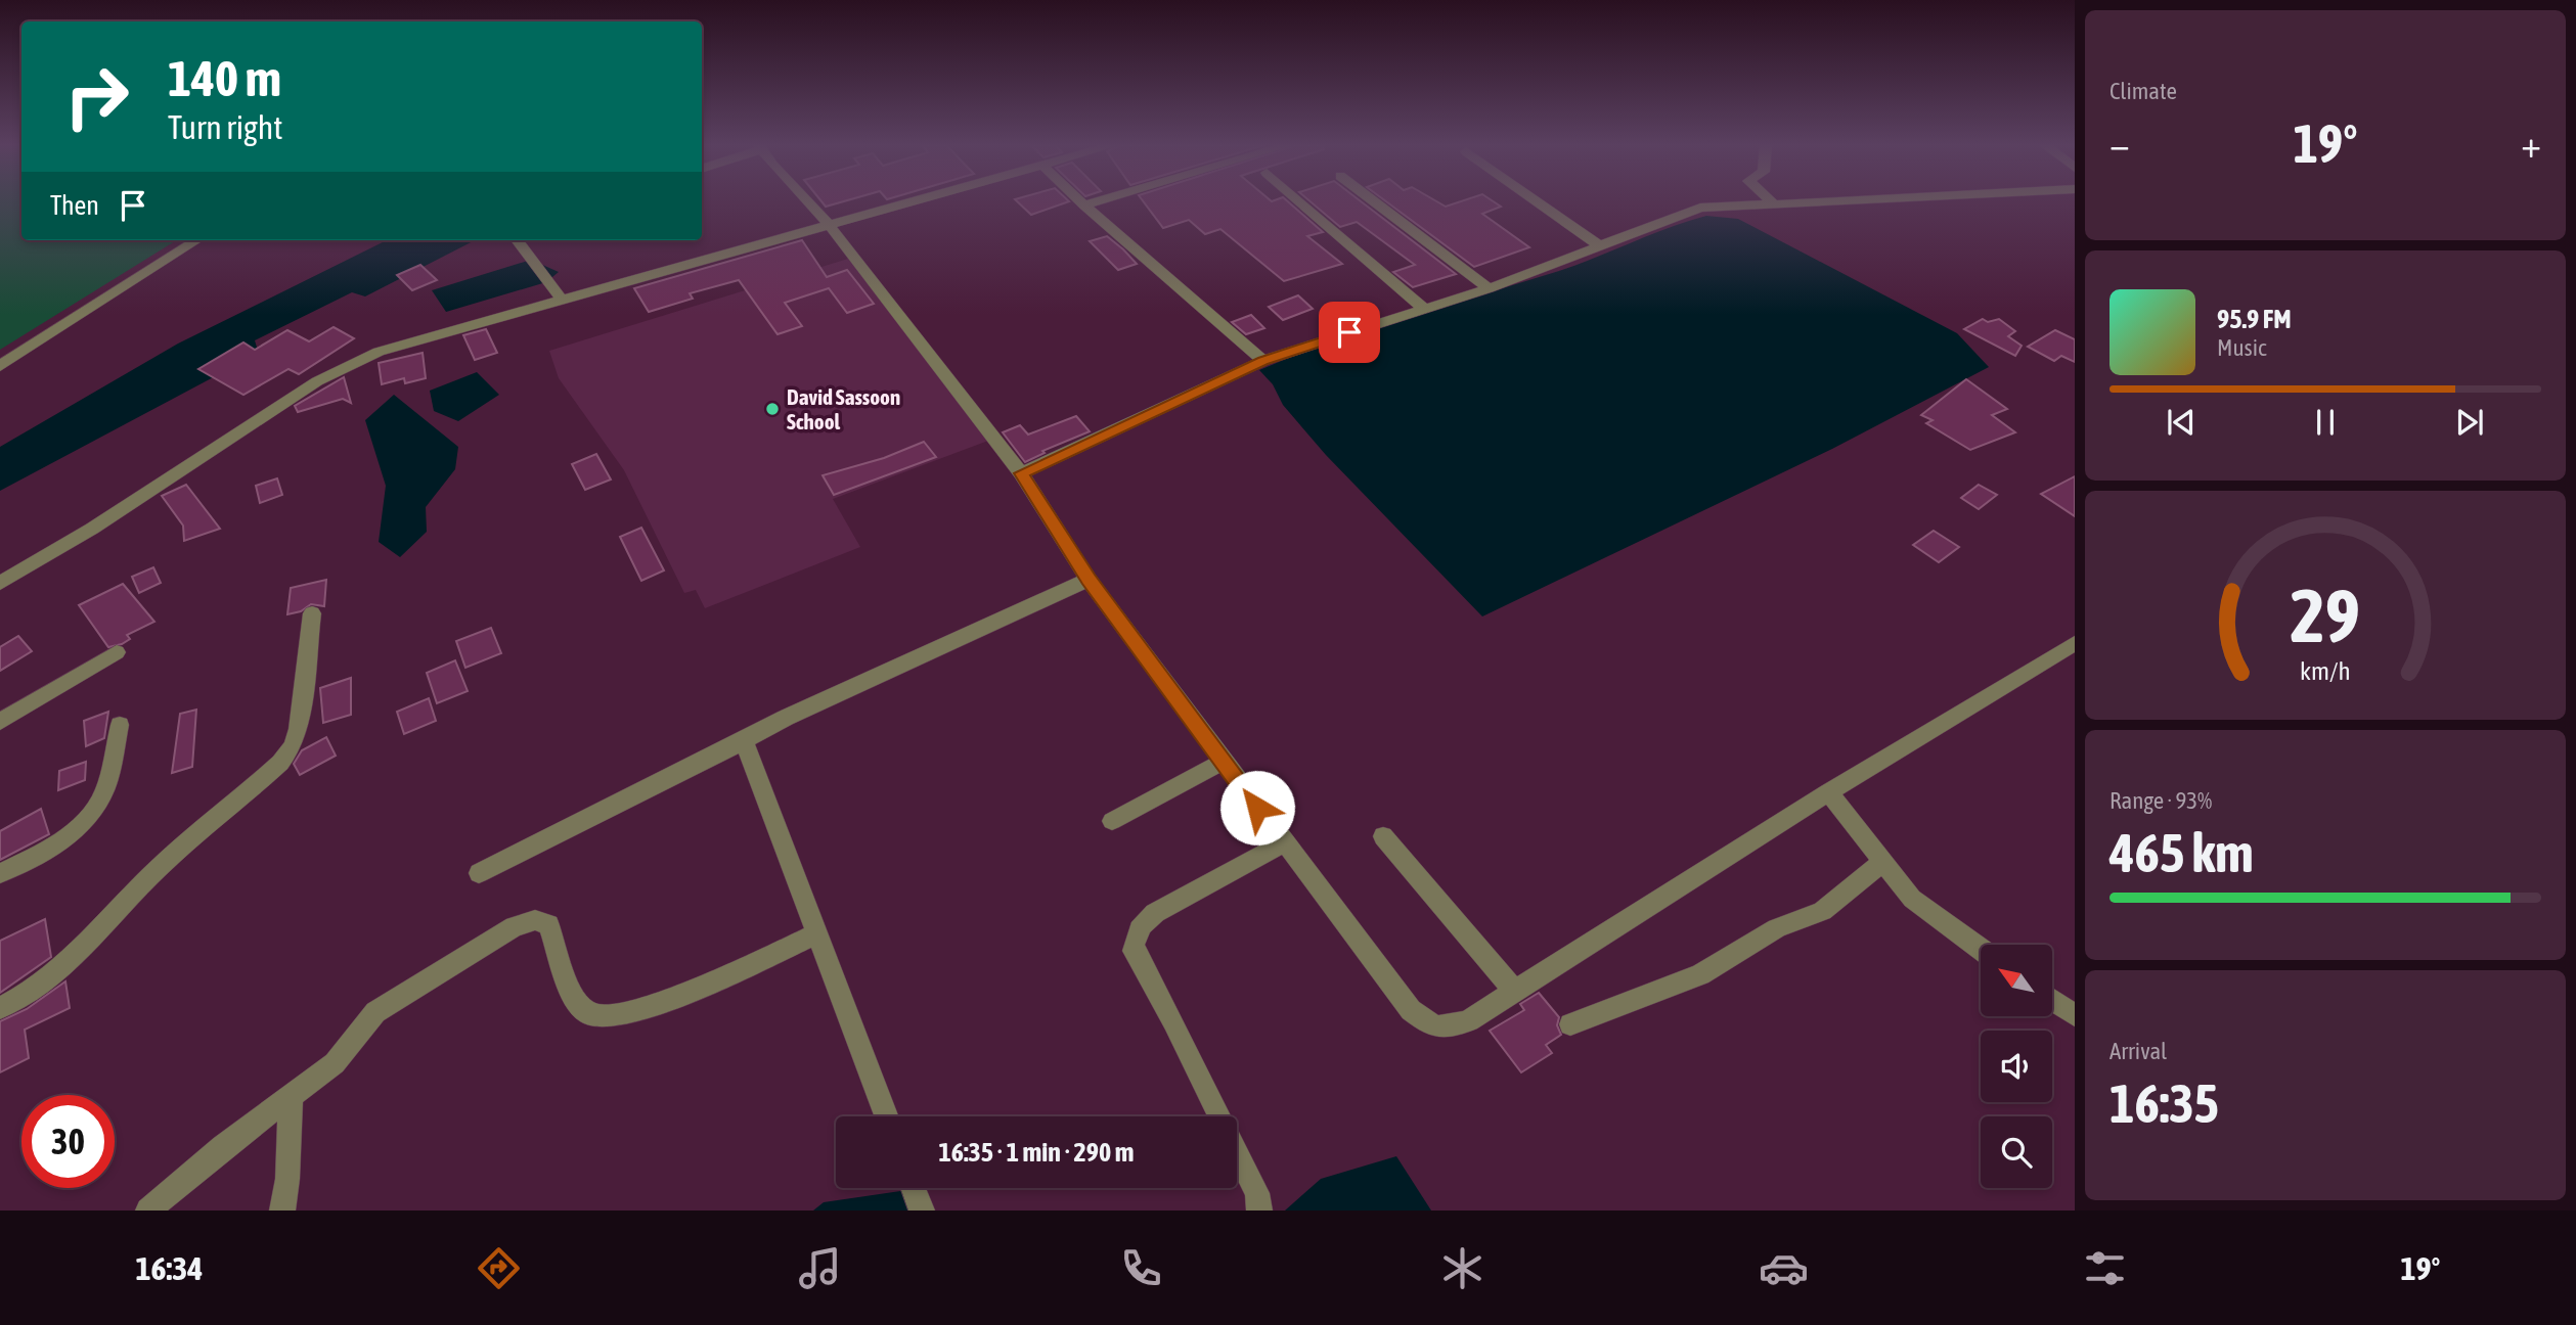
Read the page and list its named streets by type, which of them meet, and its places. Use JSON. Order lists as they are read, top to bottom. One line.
{"places":["David Sassoon School"],"north":"top left","page":{"tile":["Climate",["Range · 93%","465 km"],["Arrival","16:35"]],"turn":["140 m","Turn right"],"heat":["−","19°","+"],"then":"Then","song":["95.9 FM","Music"],"limit":"30","trip":"16:35 · 1 min · 290 m","tabs":["16:34","19°"],"gauge":["29","km/h"]}}
